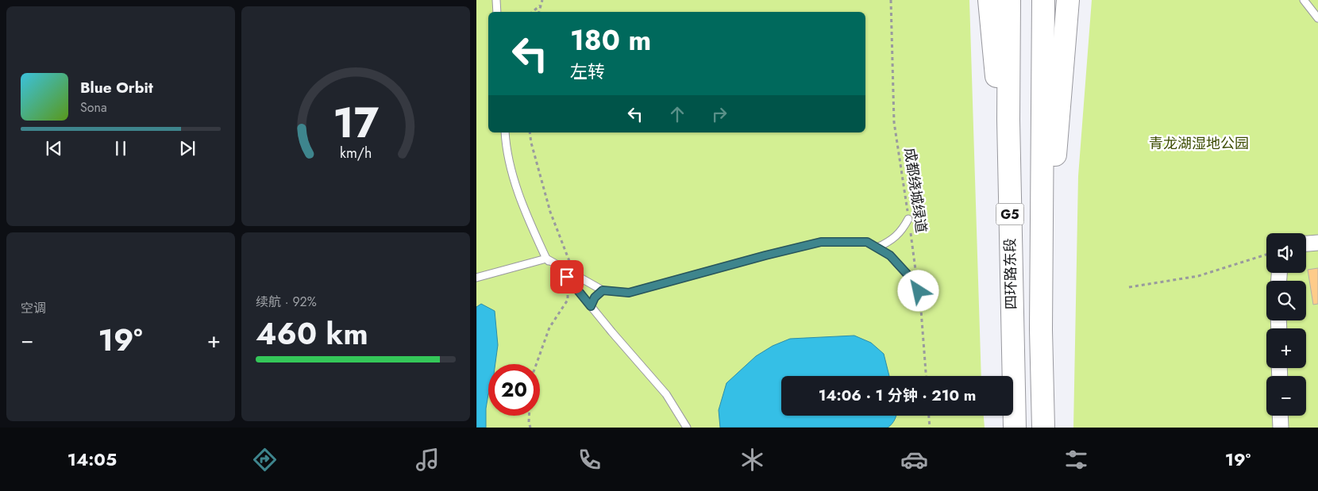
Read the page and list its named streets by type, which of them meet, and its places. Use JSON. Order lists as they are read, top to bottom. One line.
{"streets":{"highway":["G5","四环路东段"],"path":["成都绕城绿道"]},"parks":["青龙湖湿地公园"],"page":{"turn":["180 m","左转"],"song":["Blue Orbit","Sona"],"tile":["空调",["续航 · 92%","460 km"]],"map_buttons":["+","−"],"heat":["−","19°","+"],"limit":"20","trip":"14:06 · 1 分钟 · 210 m","tabs":["14:05","19°"],"gauge":["17","km/h"]}}
